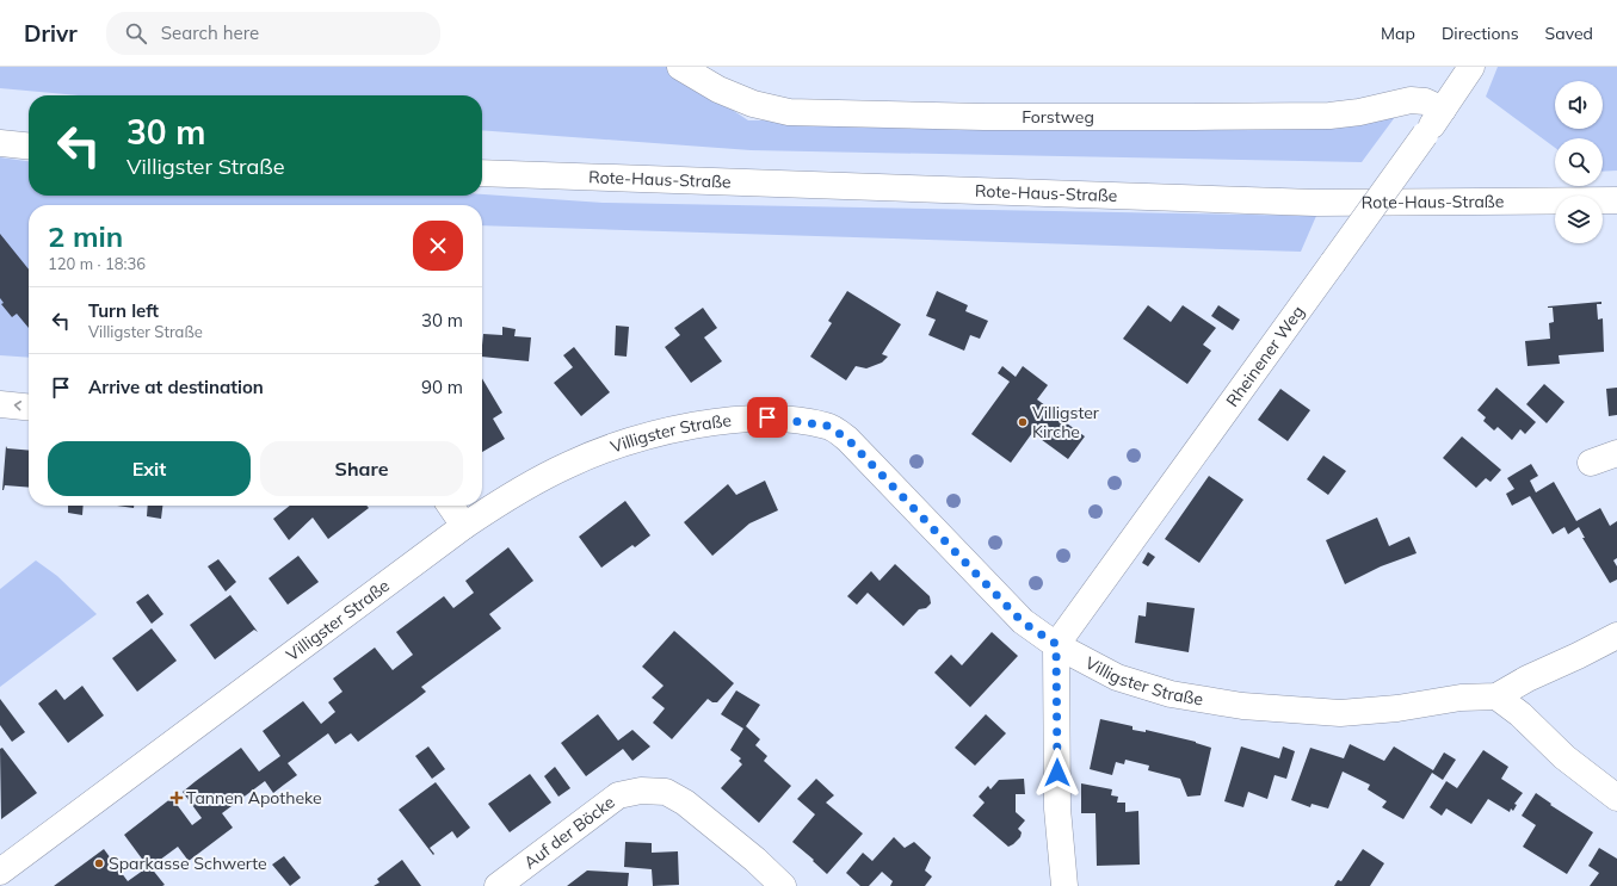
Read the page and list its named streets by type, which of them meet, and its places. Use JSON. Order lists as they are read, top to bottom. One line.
{"streets":{"street":["Forstweg","Rote-Haus-Straße","Rheinener Weg","Villigster Straße","Auf der Böcke"]},"crossings":[["Forstweg","Rheinener Weg"],["Rheinener Weg","Villigster Straße"]],"places":{"other":["Villigster Kirche","Sparkasse Schwerte"],"health":["Tannen Apotheke"]},"page":{"header":"Drivr","search":"Search here","nav":["Map","Directions","Saved"],"turn":["30 m","Villigster Straße"],"heading":["2 min","120 m · 18:36"],"list":[{"name":"Turn left","note":"Villigster Straße","value":"30 m"},{"name":"Arrive at destination","value":"90 m"}],"buttons":["Exit","Share"]}}
